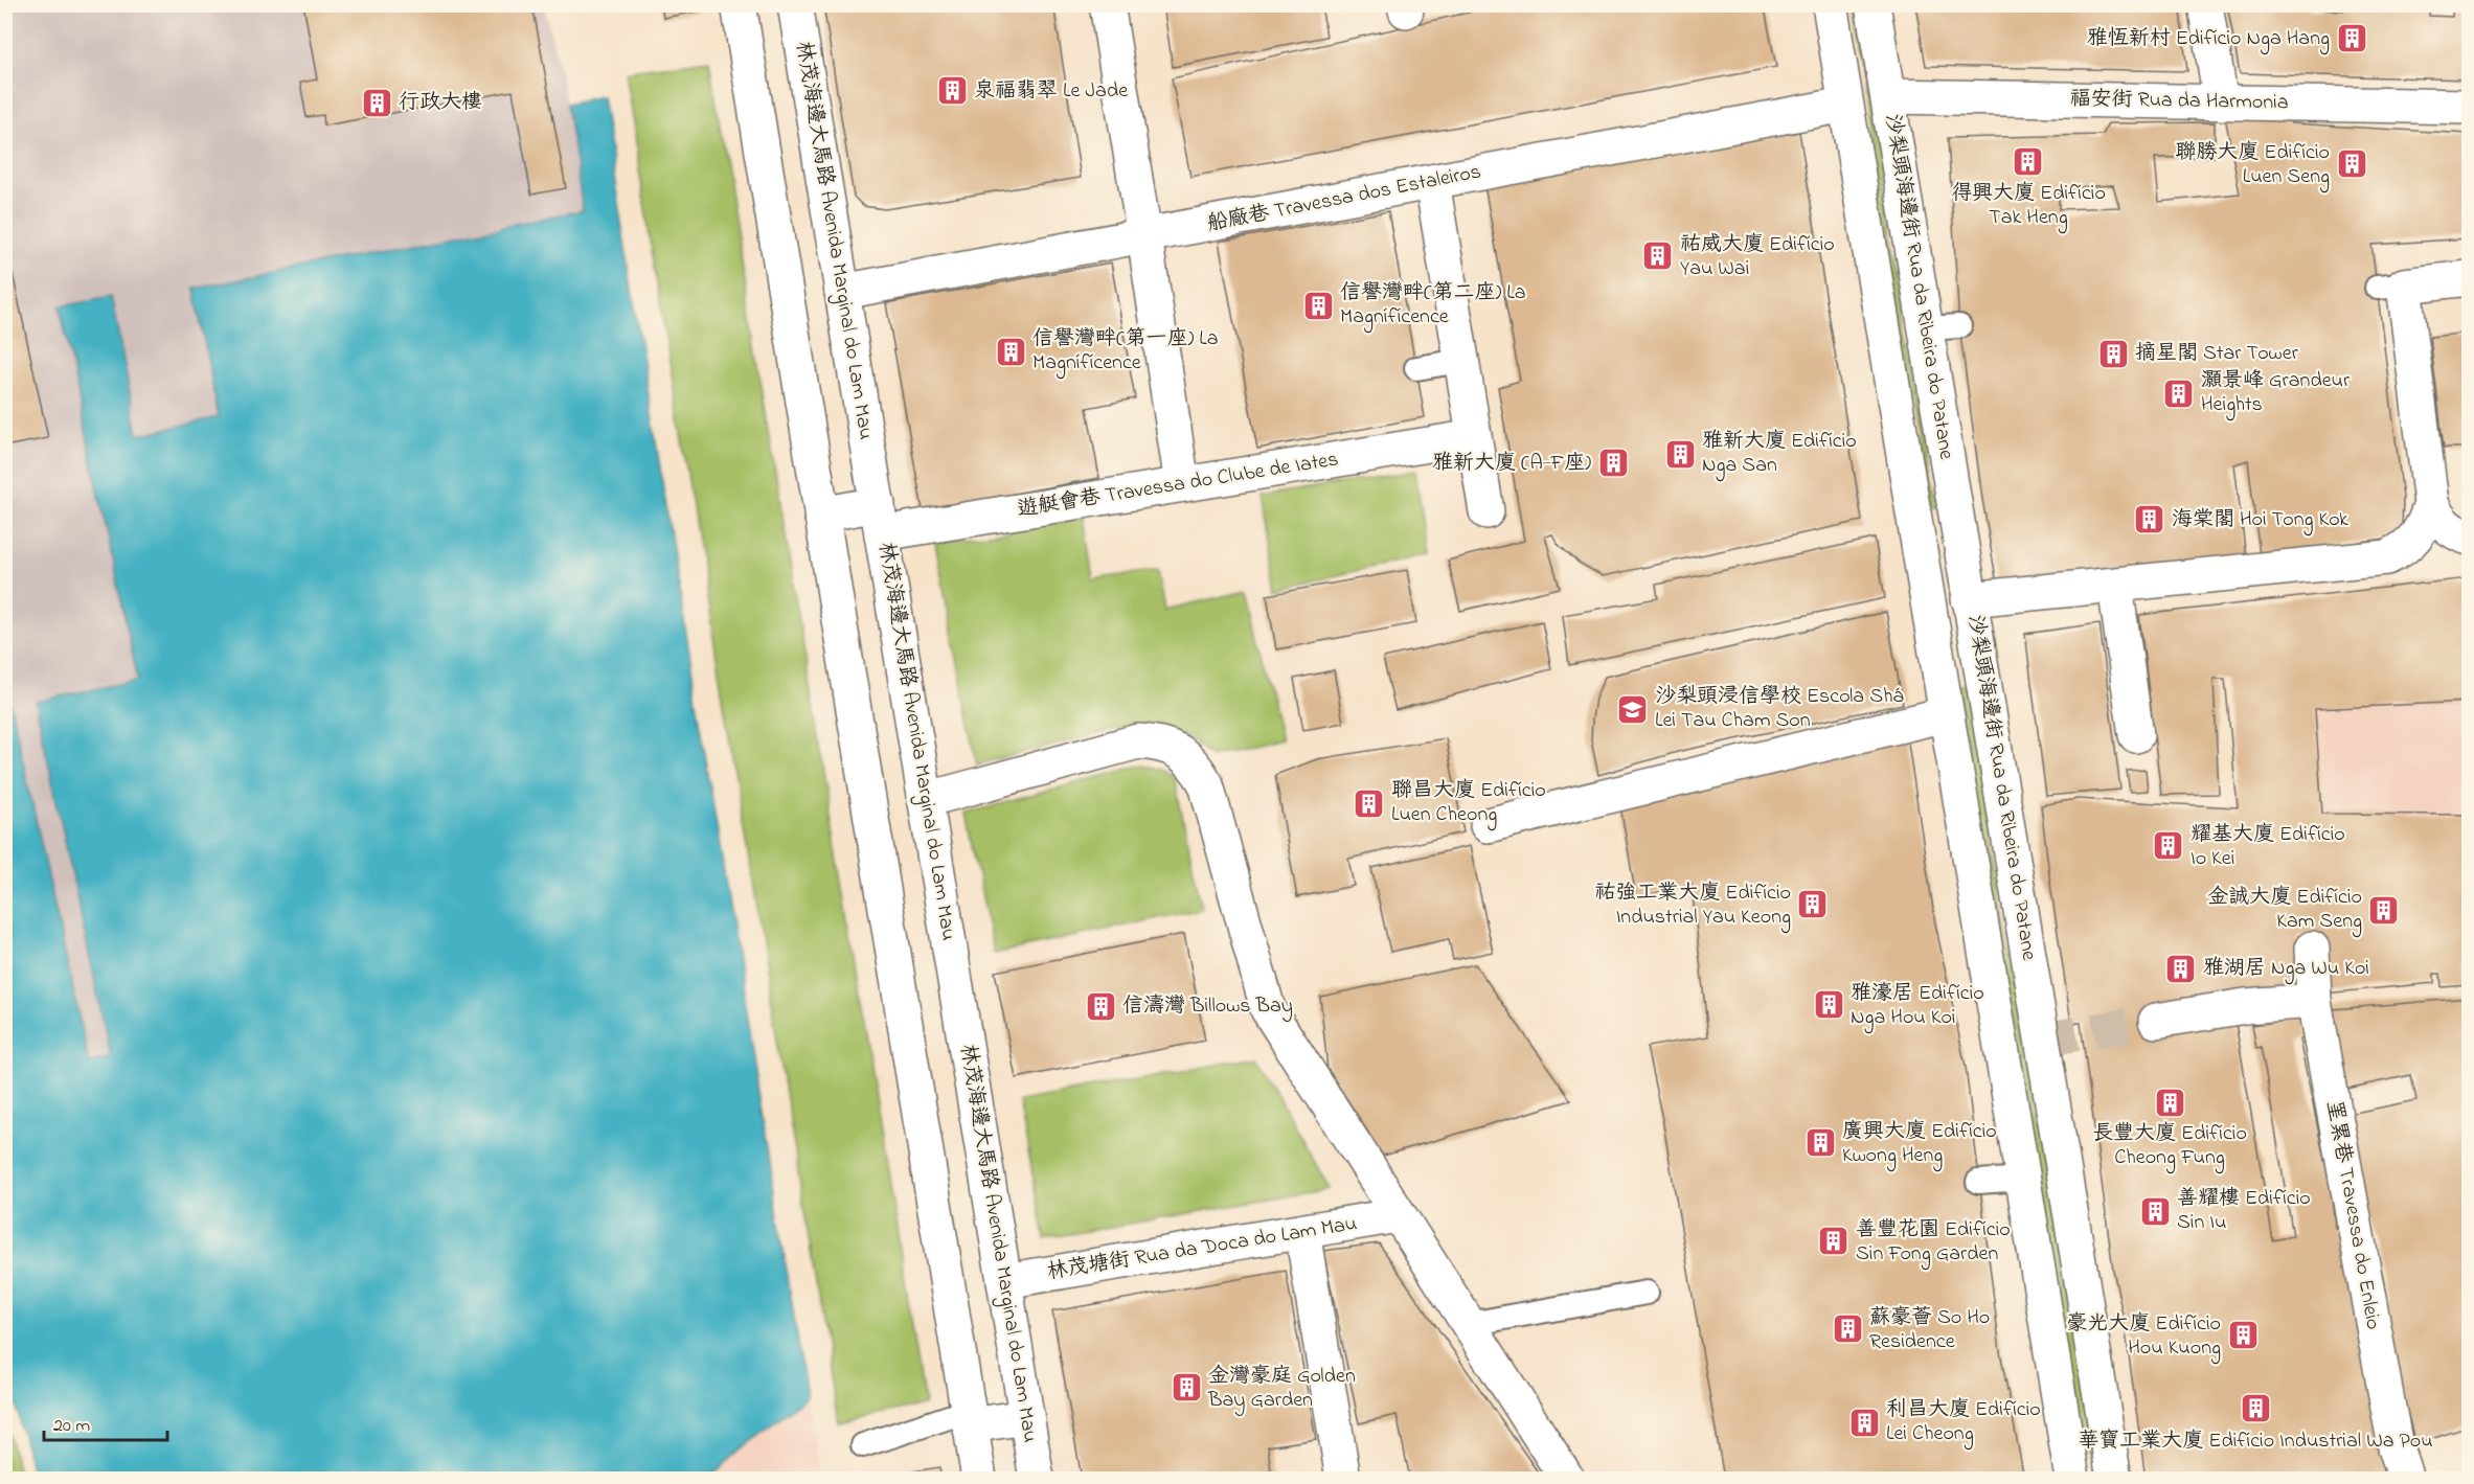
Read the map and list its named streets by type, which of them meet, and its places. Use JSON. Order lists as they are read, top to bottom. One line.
{"streets":{"street":["福安街 Rua da Harmonia","船廠巷 Travessa dos Estaleiros","林茂海邊大馬路 Avenida Marginal do Lam Mau","沙梨頭海邊街 Rua da Ribeira do Patane","遊艇會巷 Travessa do Clube de Iates","罣累巷 Travessa do Enleio","林茂塘街 Rua da Doca do Lam Mau"]},"crossings":[["福安街 Rua da Harmonia","沙梨頭海邊街 Rua da Ribeira do Patane"],["船廠巷 Travessa dos Estaleiros","林茂海邊大馬路 Avenida Marginal do Lam Mau"],["船廠巷 Travessa dos Estaleiros","沙梨頭海邊街 Rua da Ribeira do Patane"],["林茂海邊大馬路 Avenida Marginal do Lam Mau","遊艇會巷 Travessa do Clube de Iates"],["林茂海邊大馬路 Avenida Marginal do Lam Mau","林茂塘街 Rua da Doca do Lam Mau"]],"places":{"building":["雅恆新村 Edifício Nga Hang","泉福翡翠 Le Jade","行政大樓","得興大廈 Edifício Tak Heng","聯勝大廈 Edifício Luen Seng","祐威大廈 Edifício Yau Wai","信譽灣畔(第二座) La Magnífícence","信譽灣畔(第一座) La Magnífícence","摘星閣 Star Tower","灝景峰 Grandeur Heights","雅新大廈 Edifício Nga San","雅新大廈 (A-F座)","海棠閣 Hoi Tong Kok","聯昌大廈 Edifício Luen Cheong","耀基大廈 Edifício Io Kei","祐強工業大廈 Edifício Industrial Yau Keong","金誠大廈 Edifício Kam Seng","雅湖居 Nga Wu Koi","雅濠居 Edifício Nga Hou Koi","信濤灣 Billows Bay","長豐大廈 Edifício Cheong Fung","廣興大廈 Edifício Kwong Heng","善耀樓 Edifício Sin Iu","善豐花園 Edifício Sin Fong Garden","蘇豪薈 So Ho Residence","豪光大廈 Edifício Hou Kuong","金灣豪庭 Golden Bay Garden","華寶工業大廈 Edifício Industrial Wa Pou","利昌大廈 Edifício Lei Cheong"],"school or university":["沙梨頭浸信學校 Escola Shá Lei Tau Cham Son"]},"scale_bar":"20 m"}
